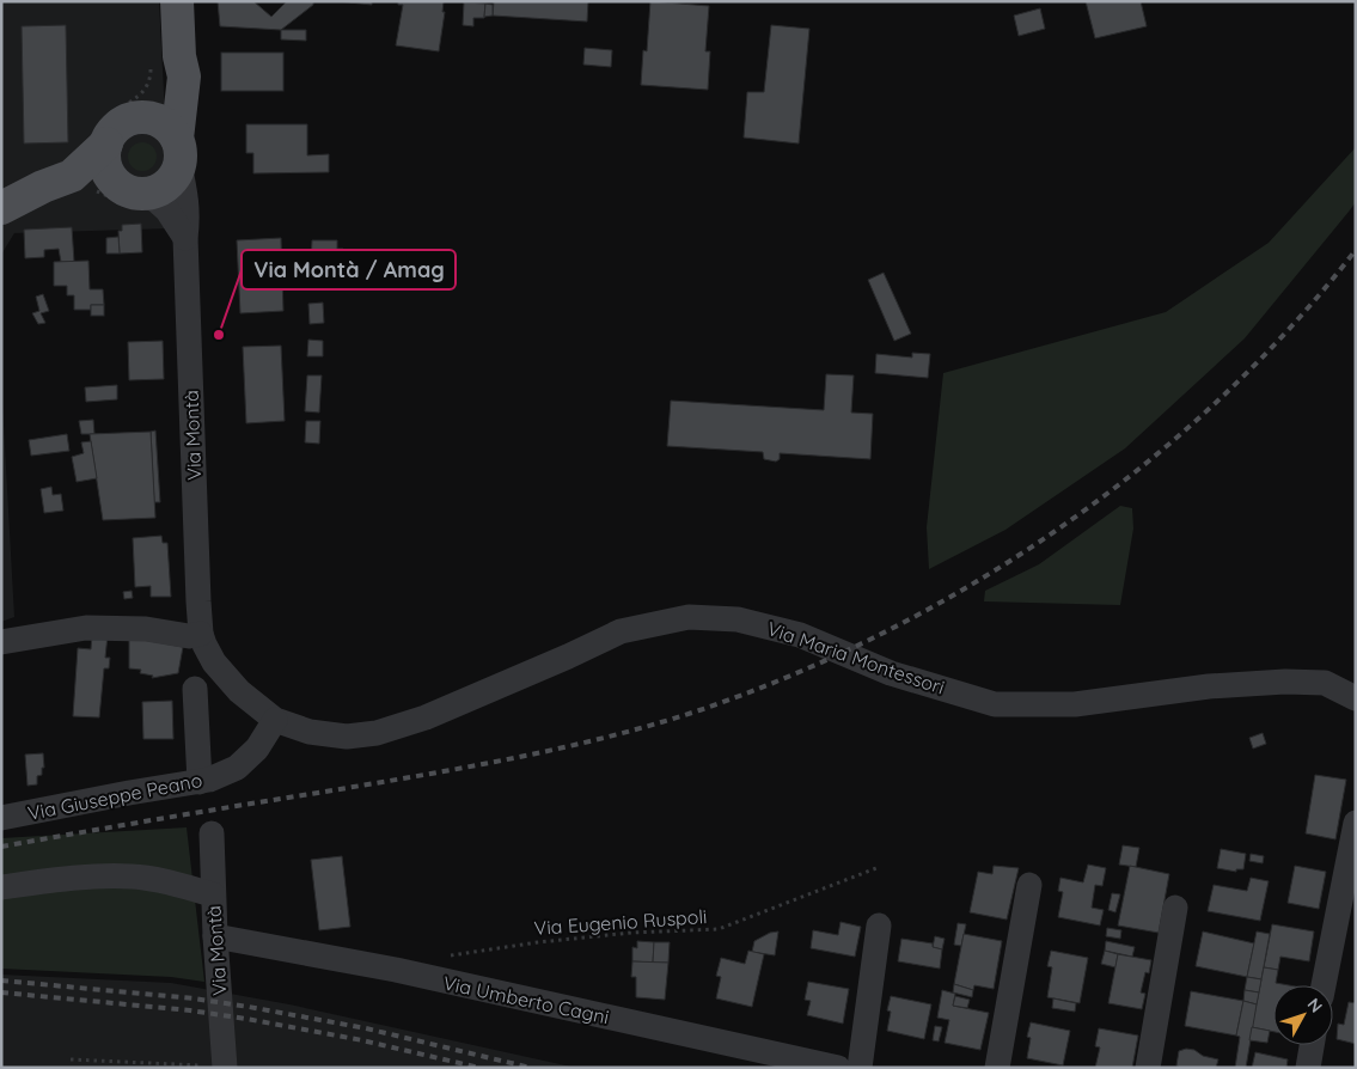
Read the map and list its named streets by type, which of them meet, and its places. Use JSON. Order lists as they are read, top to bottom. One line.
{"streets":{"main road":["Via Montà"],"street":["Via Maria Montessori","Via Giuseppe Peano","Via Umberto Cagni"],"path":["Via Eugenio Ruspoli"]},"crossings":[["Via Montà","Via Maria Montessori"],["Via Montà","Via Umberto Cagni"],["Via Maria Montessori","Via Giuseppe Peano"]],"places":["Via Montà / Amag"],"north":"top right"}
